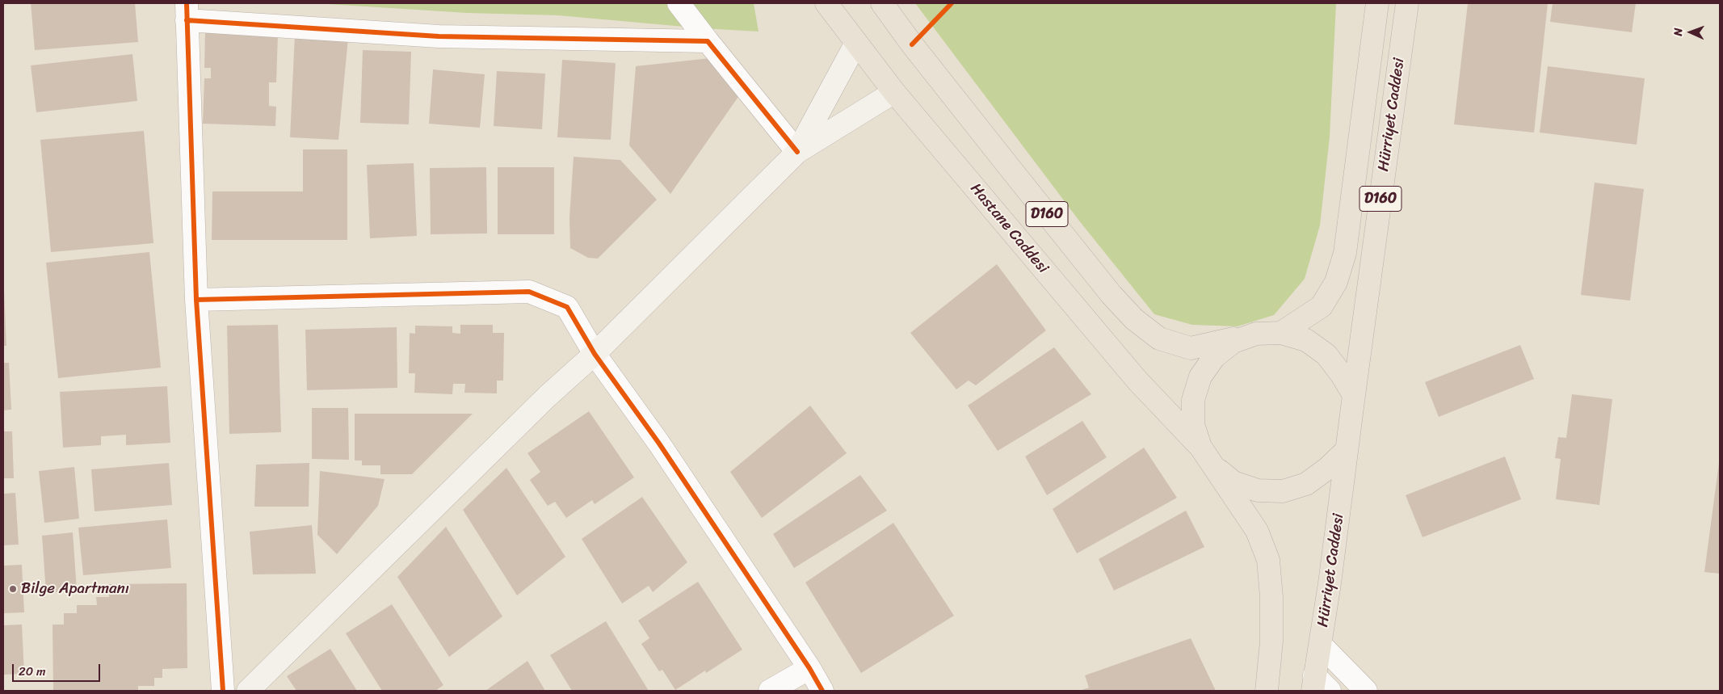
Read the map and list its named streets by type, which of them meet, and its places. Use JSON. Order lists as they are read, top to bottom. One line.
{"streets":{"main road":["Hürriyet Caddesi","D160","Hastane Caddesi"]},"crossings":[["Hürriyet Caddesi","D160"],["D160","Hastane Caddesi"]],"places":["Bilge Apartmanı"],"scale_bar":"20 m","north":"left"}
